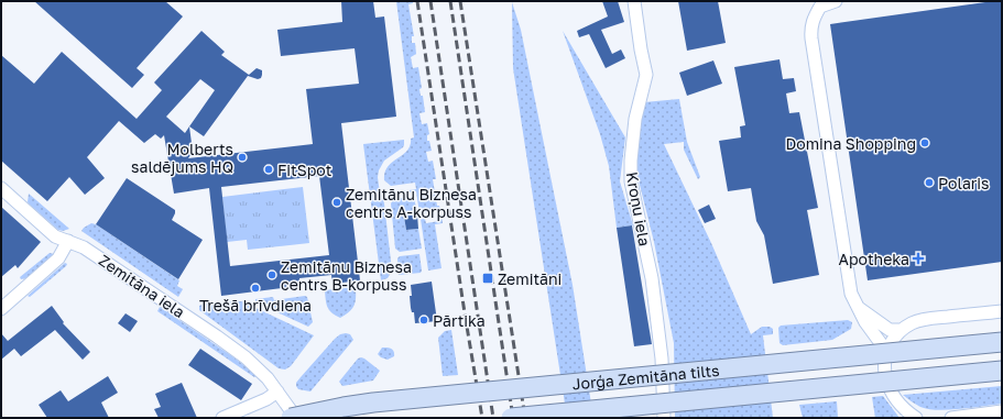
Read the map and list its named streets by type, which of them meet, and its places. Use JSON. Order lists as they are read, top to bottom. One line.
{"streets":{"main road":["Jorģa Zemitāna tilts"],"street":["Kroņu iela","Zemitāna iela"]},"places":{"other":["Domina Shopping","Molberts saldējums HQ","FitSpot","Polaris","Zemitānu Biznesa centrs A-korpuss","Zemitānu Biznesa centrs B-korpuss","Trešā brīvdiena","Pārtika"],"health":["Apotheka"],"transit":["Zemitāni"]}}
